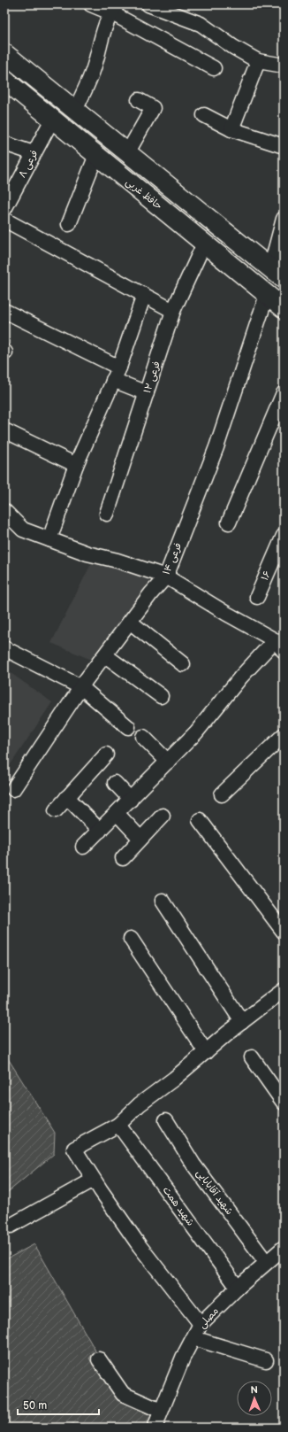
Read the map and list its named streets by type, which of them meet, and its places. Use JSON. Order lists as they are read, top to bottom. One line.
{"streets":{"main road":["حافظ غربی"],"street":["فرعی ۸","فرعی ۱۲","فرعی ۱۴","۱۶","شهید آقابابایی","شهید همت","مصلی"]},"crossings":[["فرعی ۸","حافظ غربی"],["حافظ غربی","فرعی ۱۲"],["حافظ غربی","فرعی ۱۴"],["شهید آقابابایی","مصلی"],["شهید همت","مصلی"]],"scale_bar":"50 m","north":"top"}
